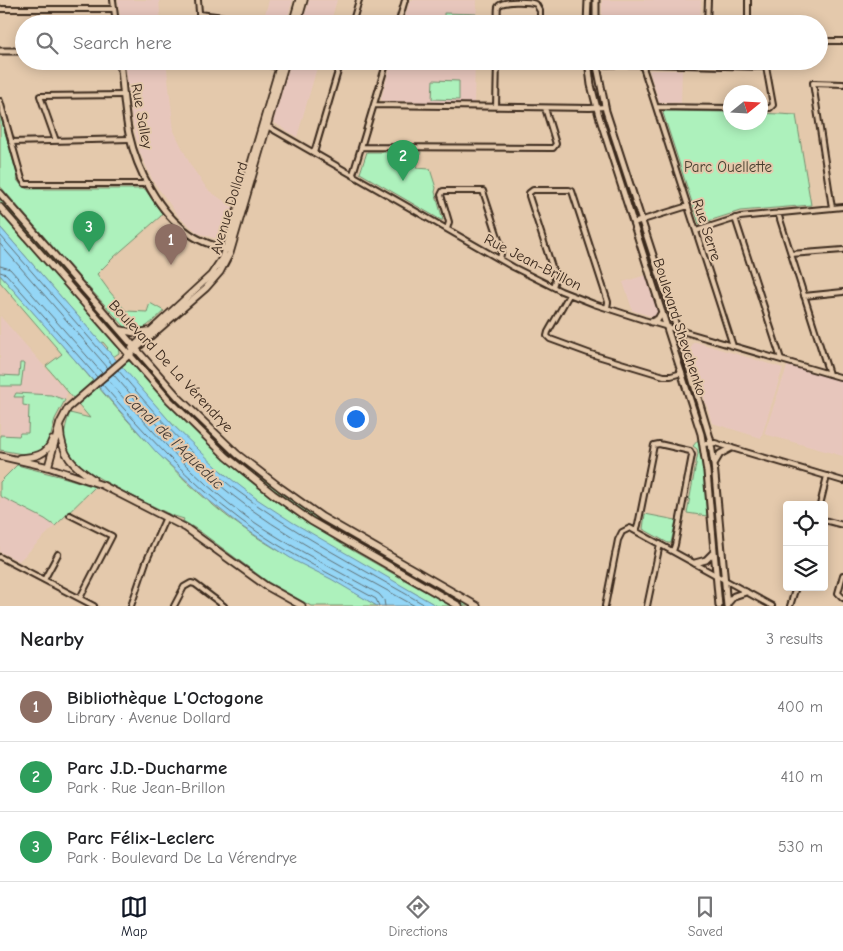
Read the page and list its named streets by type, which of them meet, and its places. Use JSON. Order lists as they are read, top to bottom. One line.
{"streets":{"main road":["Avenue Dollard","Boulevard De La Vérendrye"],"street":["Rue Salley","Rue Serre","Rue Jean-Brillon","Boulevard Shevchenko"]},"crossings":[["Rue Salley","Avenue Dollard"],["Avenue Dollard","Rue Jean-Brillon"],["Avenue Dollard","Boulevard De La Vérendrye"],["Rue Serre","Rue Jean-Brillon"],["Rue Jean-Brillon","Boulevard Shevchenko"]],"water":["Canal de l'Aqueduc"],"parks":["Parc Ouellette"],"north":"right","page":{"search":"Search here","pins":["2","3","1"],"heading":["Nearby","3 results"],"list":[{"mark":"1","name":"Bibliothèque L’Octogone","note":"Library · Avenue Dollard","value":"400 m"},{"mark":"2","name":"Parc J.D.-Ducharme","note":"Park · Rue Jean-Brillon","value":"410 m"},{"mark":"3","name":"Parc Félix-Leclerc","note":"Park · Boulevard De La Vérendrye","value":"530 m"}],"nav":["Map","Directions","Saved"]}}
